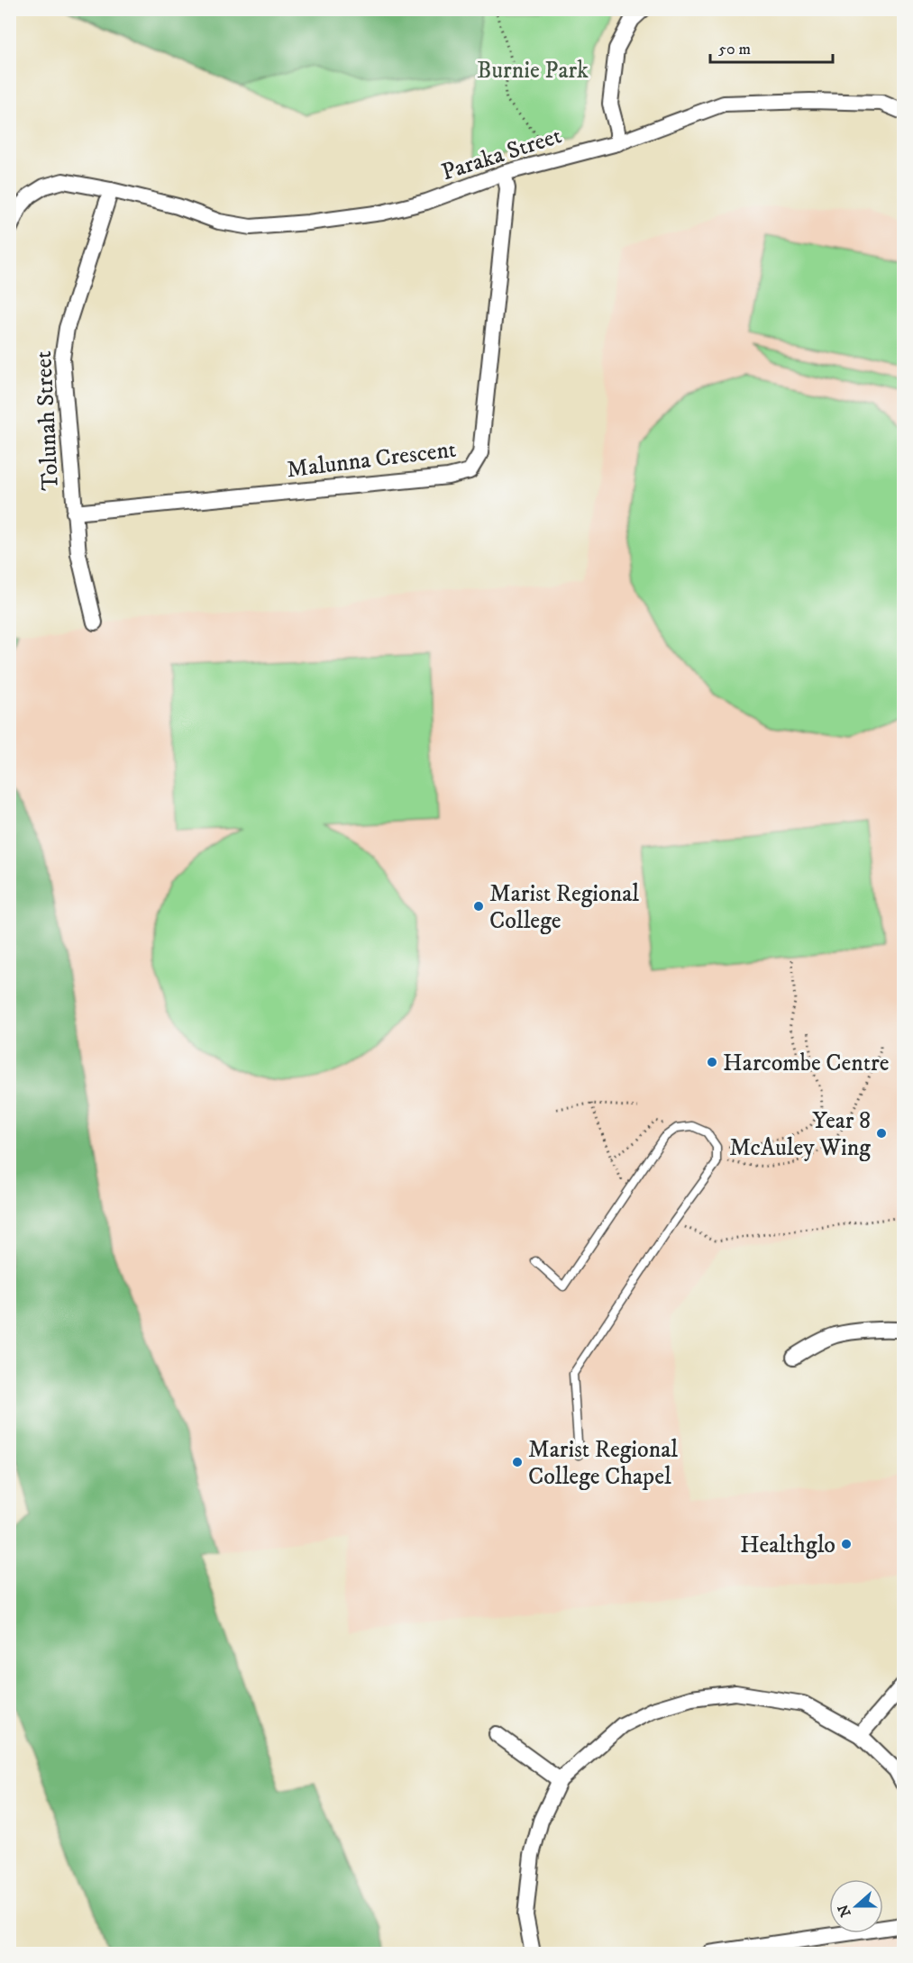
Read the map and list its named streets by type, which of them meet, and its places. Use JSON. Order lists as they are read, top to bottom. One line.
{"streets":{"street":["Paraka Street","Tolunah Street","Malunna Crescent"]},"crossings":[["Paraka Street","Tolunah Street"],["Paraka Street","Malunna Crescent"],["Tolunah Street","Malunna Crescent"]],"parks":["Burnie Park"],"places":["Marist Regional College","Harcombe Centre","Year 8 McAuley Wing","Marist Regional College Chapel","Healthglo"],"scale_bar":"50 m","north":"left"}
